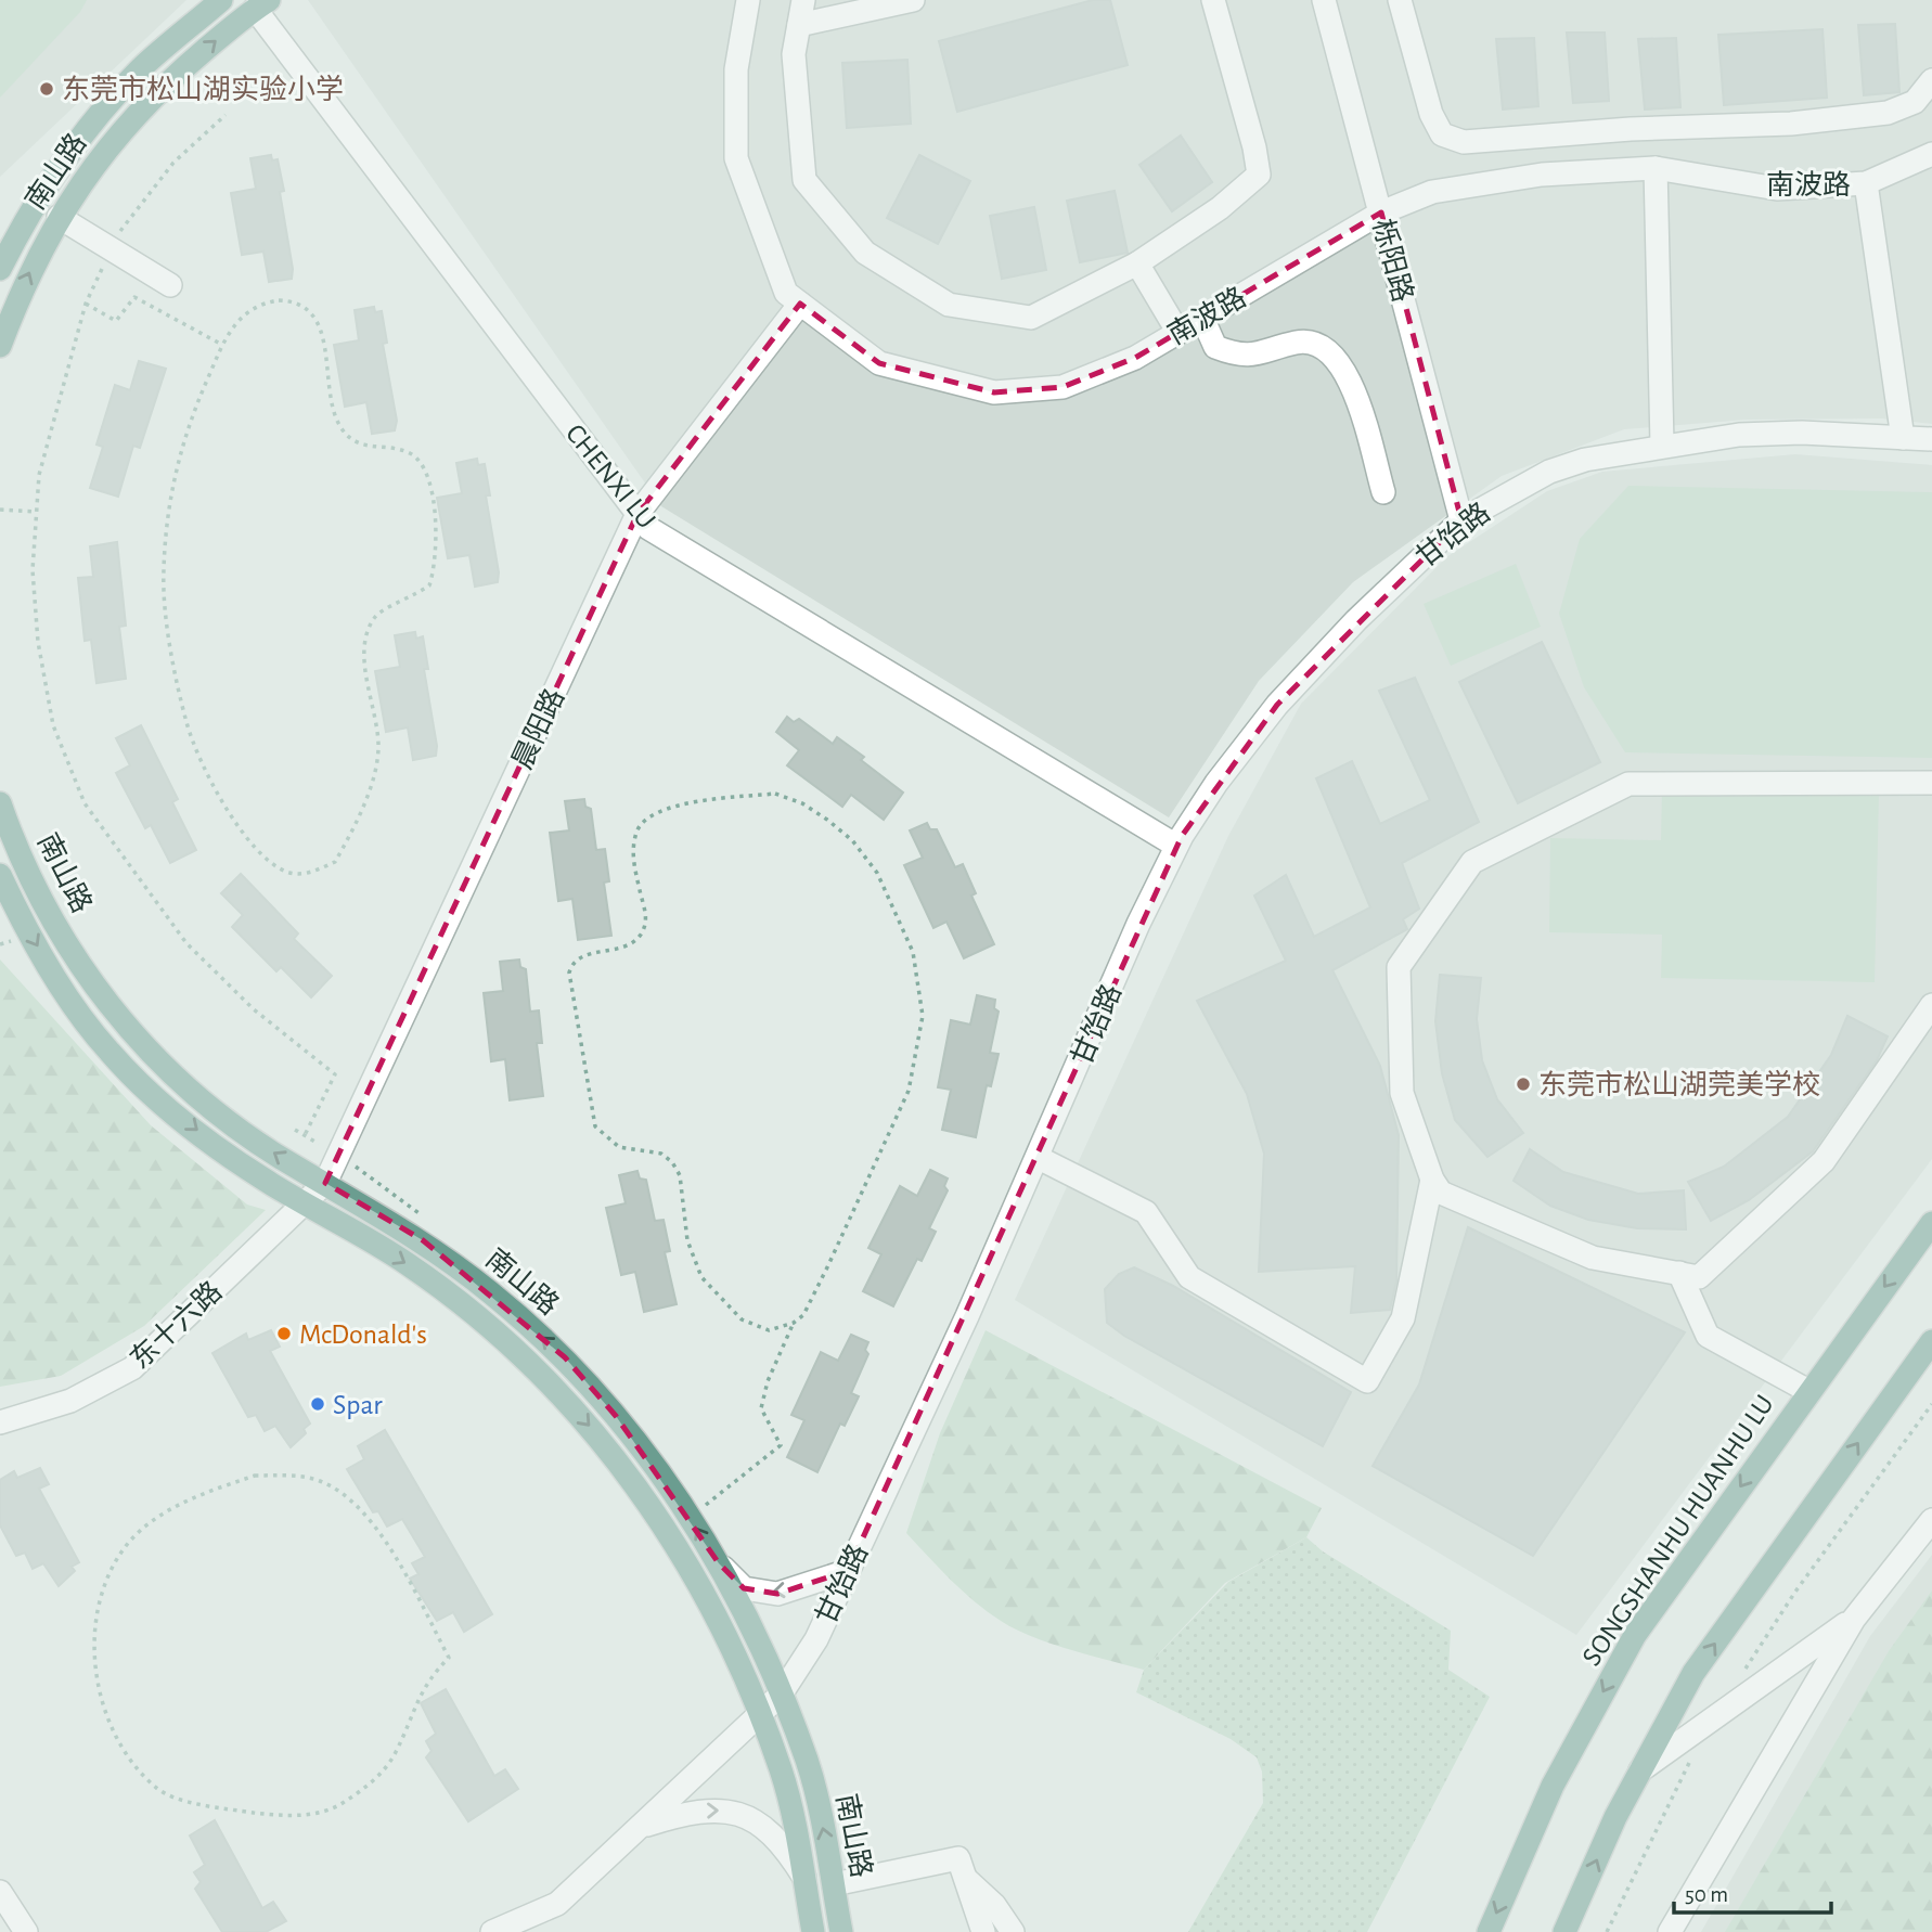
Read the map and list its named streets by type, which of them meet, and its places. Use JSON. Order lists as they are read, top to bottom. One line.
{"streets":{"main road":["南山路","SONGSHANHU HUANHU LU"],"street":["南波路","栎阳路","CHENXI LU","甘饴路","晨阳路","东十六路"]},"crossings":[["南山路","CHENXI LU"],["南山路","甘饴路"],["南山路","晨阳路"],["南山路","东十六路"],["南波路","栎阳路"],["南波路","晨阳路"],["栎阳路","甘饴路"],["CHENXI LU","甘饴路"],["CHENXI LU","晨阳路"],["晨阳路","东十六路"]],"places":["东莞市松山湖实验小学","东莞市松山湖莞美学校","McDonald's","Spar"],"scale_bar":"50 m"}
